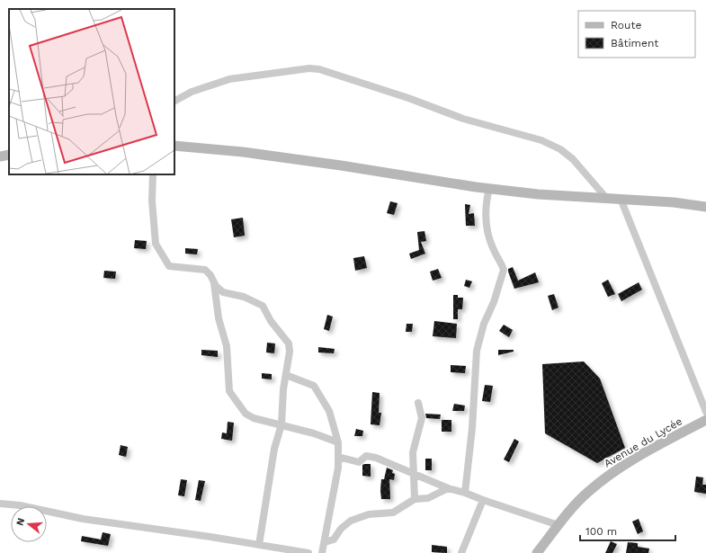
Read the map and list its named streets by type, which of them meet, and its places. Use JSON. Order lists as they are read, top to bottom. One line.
{"streets":{"main road":["Avenue du Lycée"]},"legend":["Route","Bâtiment"],"scale_bar":"100 m","north":"left"}
